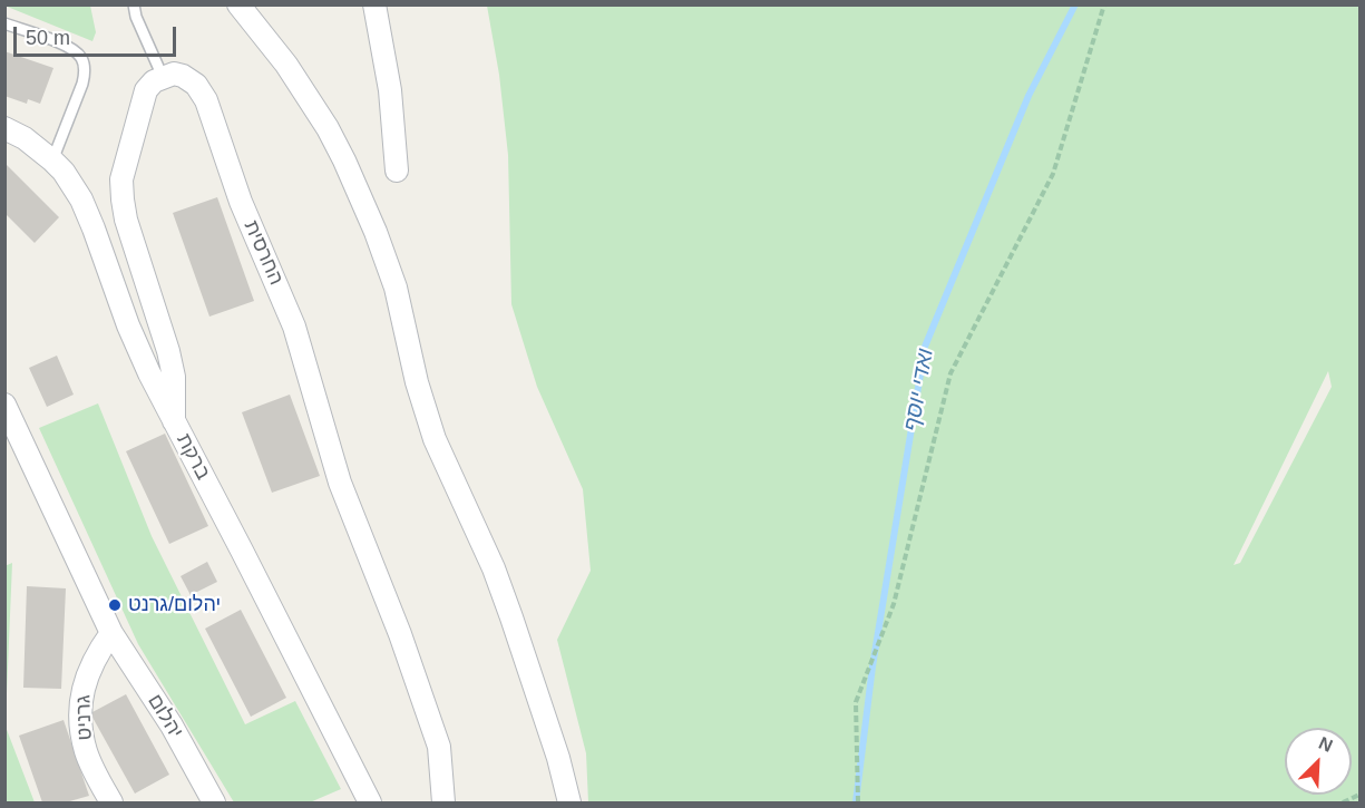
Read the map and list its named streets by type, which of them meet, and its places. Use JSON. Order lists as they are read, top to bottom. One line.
{"streets":{"street":["החרסית","ברקת","יהלום","גרניט"]},"crossings":[["יהלום","גרניט"]],"water":["ואדי יוסף"],"places":["יהלום/גרנט"],"scale_bar":"50 m","north":"top right"}
